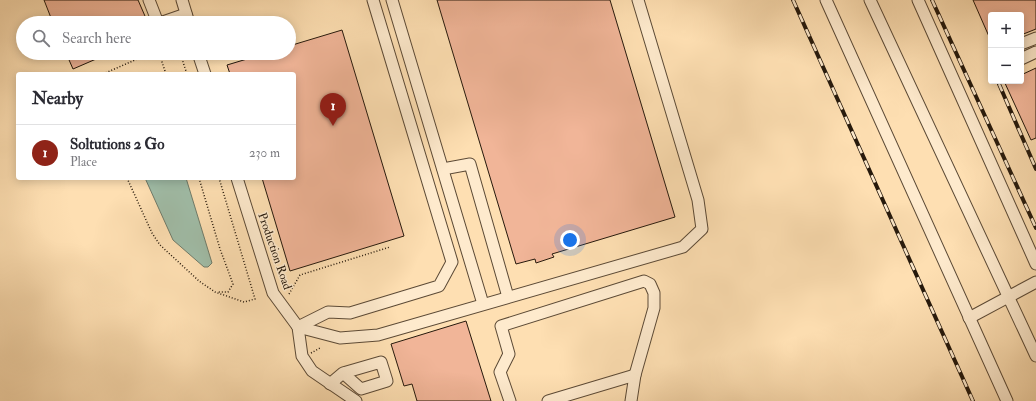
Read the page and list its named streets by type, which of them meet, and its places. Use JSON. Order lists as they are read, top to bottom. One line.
{"streets":{"street":["Production Road"]},"page":{"map_buttons":["+","−"],"search":"Search here","heading":"Nearby","pins":"1","list":[{"mark":"1","name":"Soltutions 2 Go","note":"Place","value":"230 m"}]}}
